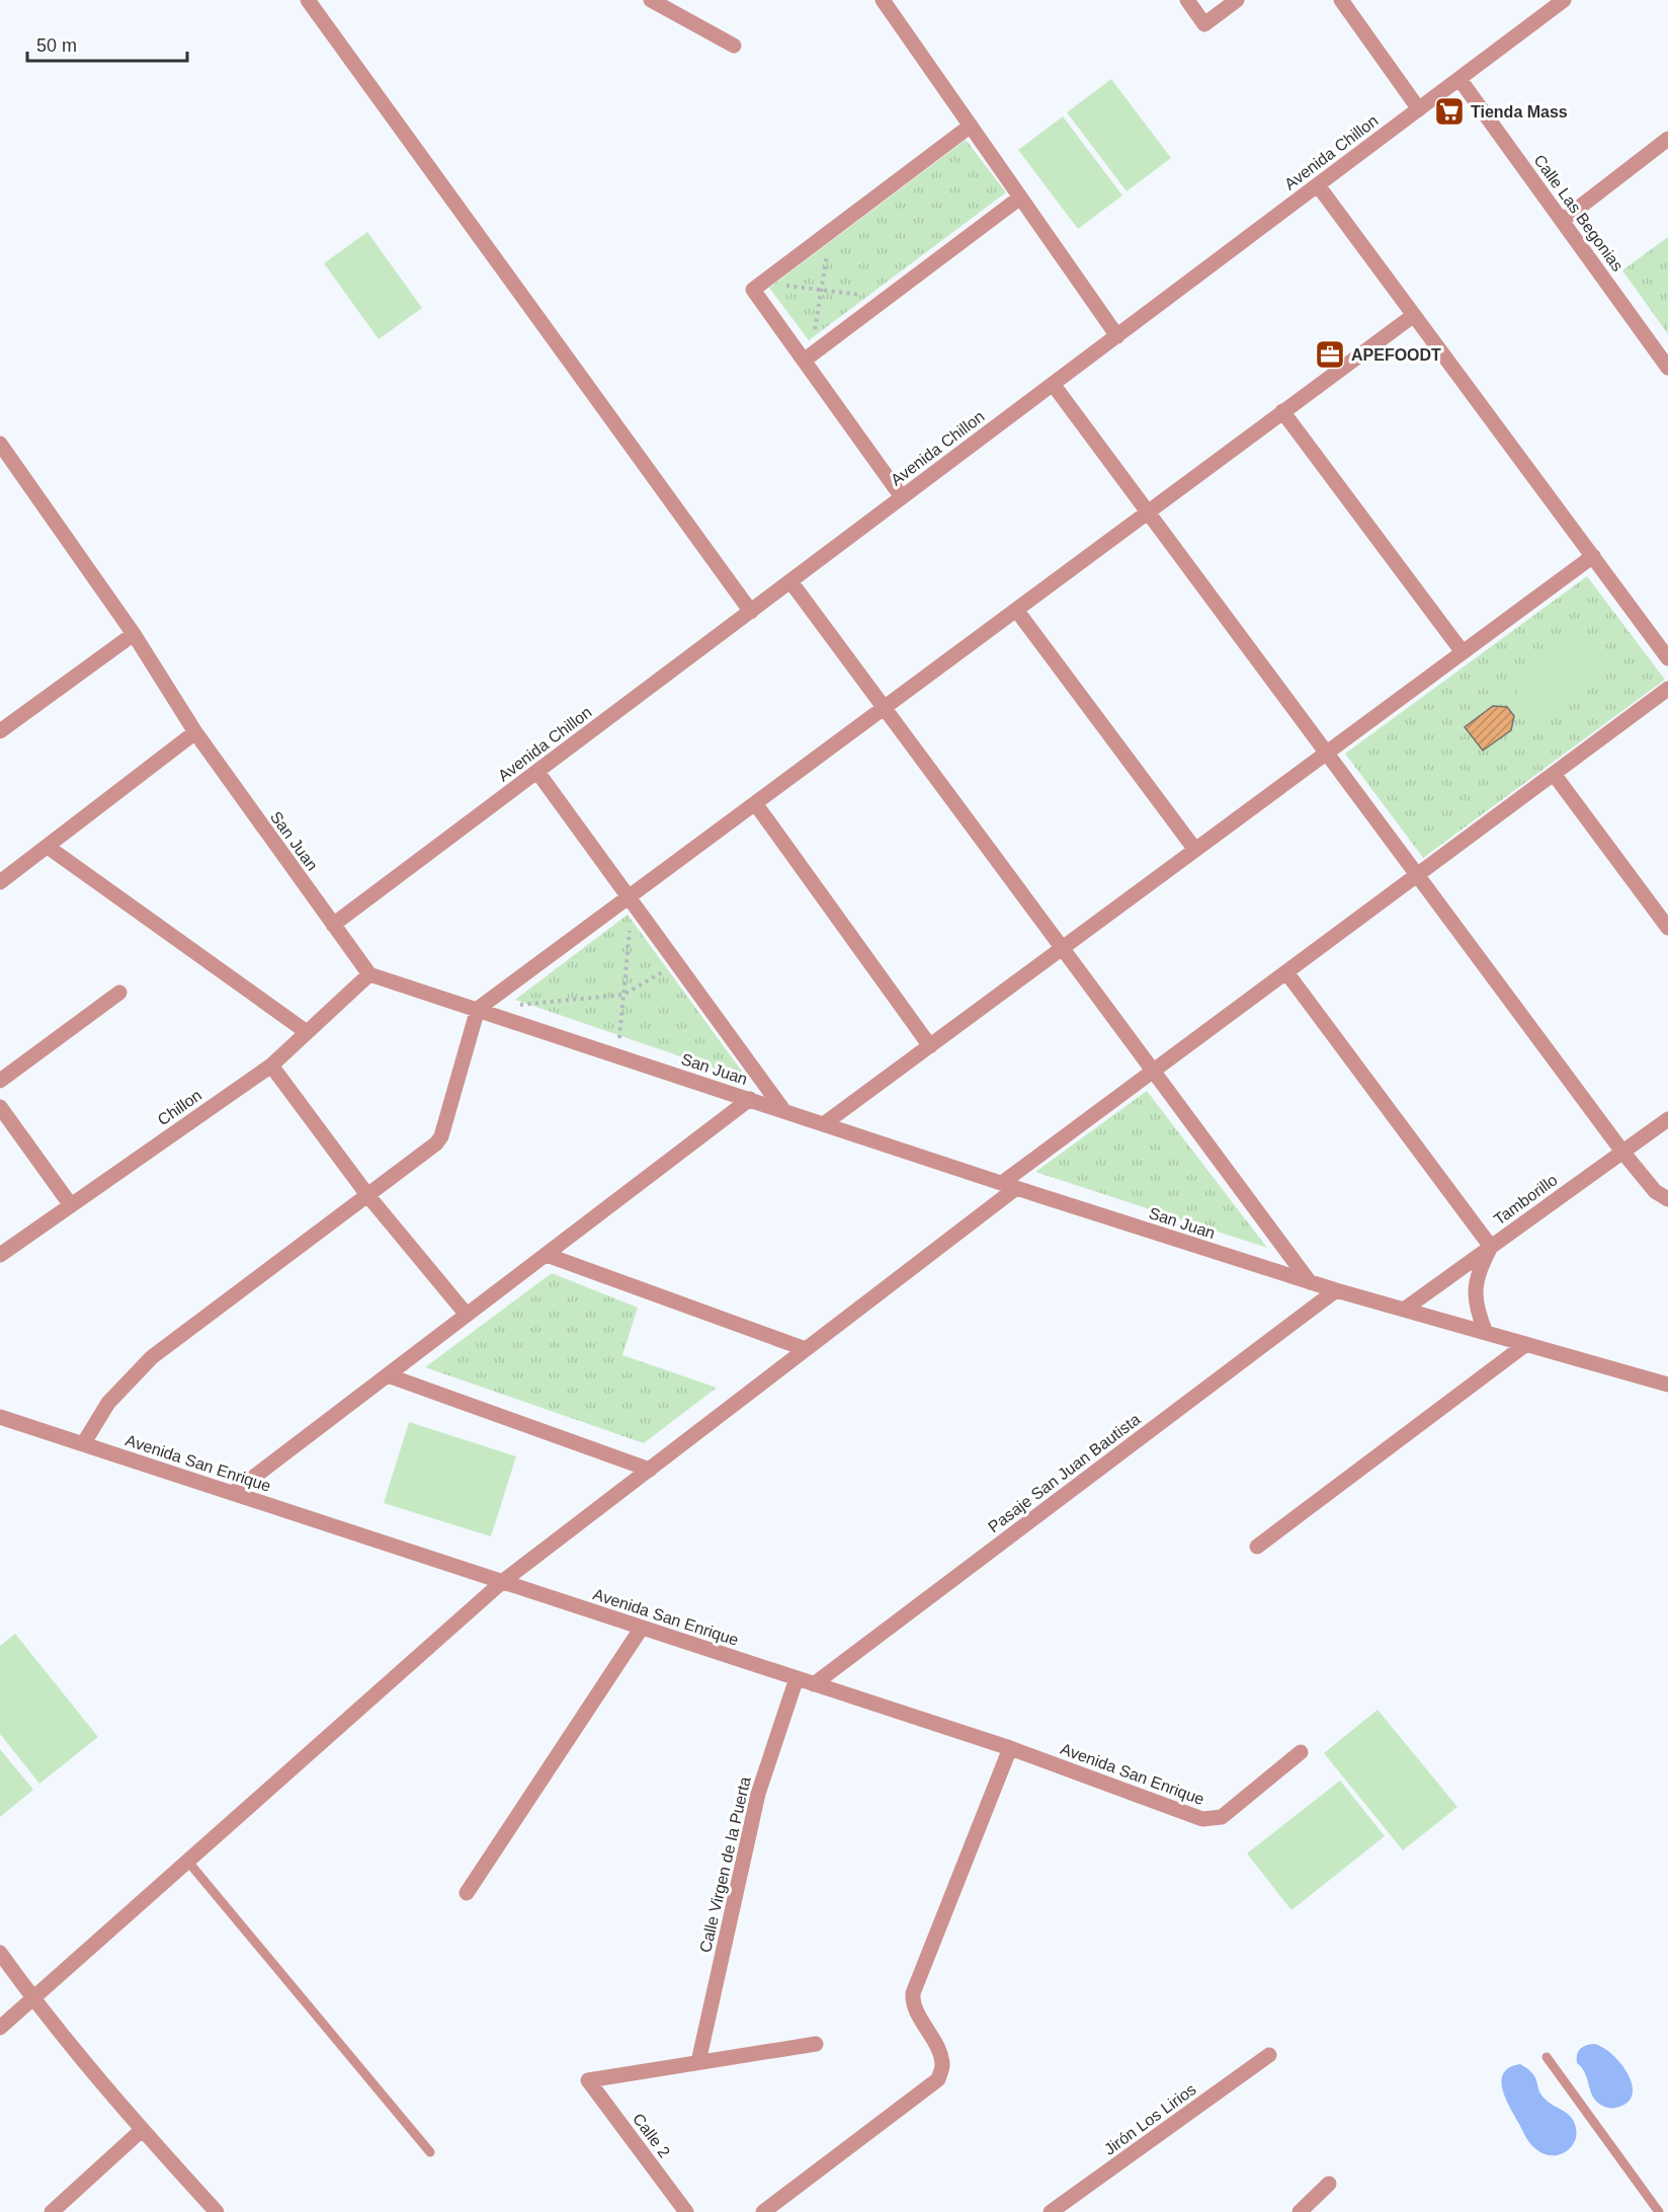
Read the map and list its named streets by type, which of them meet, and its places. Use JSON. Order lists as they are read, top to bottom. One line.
{"streets":{"street":["Avenida Chillon","Calle Las Begonias","San Juan","Chillon","Tamborillo","Avenida San Enrique","Pasaje San Juan Bautista","Calle Virgen de la Puerta","Jirón Los Lirios","Calle 2"]},"crossings":[["Avenida Chillon","Calle Las Begonias"],["Avenida Chillon","San Juan"],["San Juan","Chillon"],["San Juan","Tamborillo"],["San Juan","Pasaje San Juan Bautista"],["Avenida San Enrique","Pasaje San Juan Bautista"],["Avenida San Enrique","Calle Virgen de la Puerta"],["Calle Virgen de la Puerta","Calle 2"]],"places":{"supermarket":["Tienda Mass"],"office":["APEFOODT"]},"scale_bar":"50 m"}
